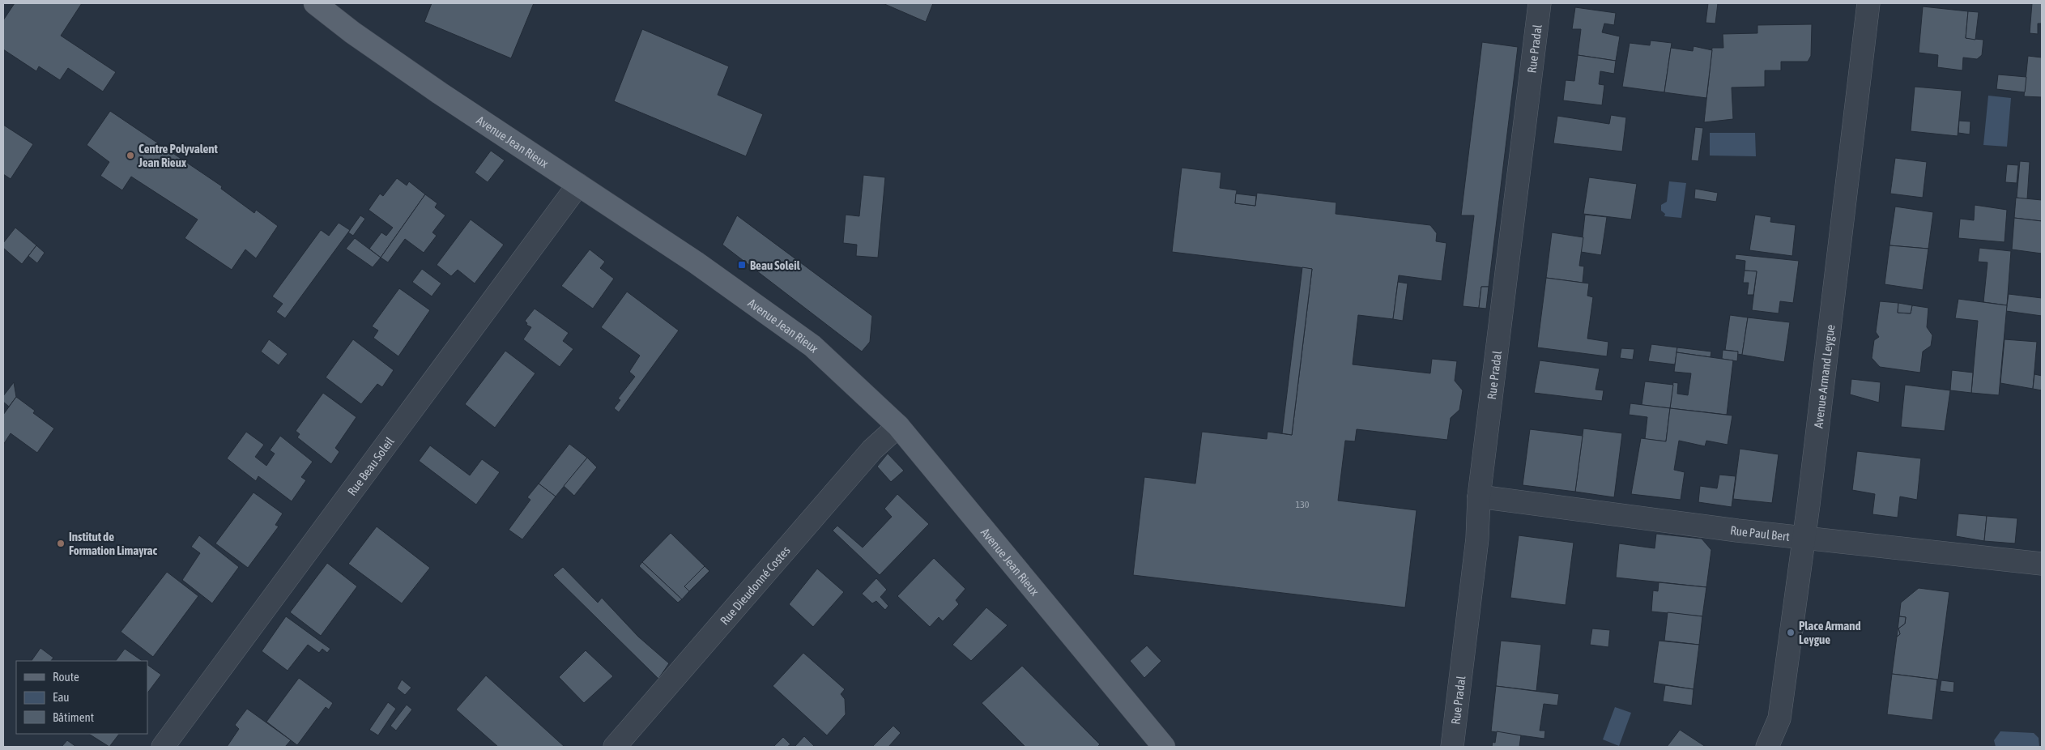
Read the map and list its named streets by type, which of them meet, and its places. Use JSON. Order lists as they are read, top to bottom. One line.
{"streets":{"main road":["Avenue Jean Rieux"],"street":["Rue Pradal","Avenue Armand Leygue","Rue Beau Soleil","Rue Paul Bert","Rue Dieudonné Costes"]},"crossings":[["Rue Pradal","Rue Paul Bert"],["Avenue Jean Rieux","Rue Beau Soleil"],["Avenue Jean Rieux","Rue Dieudonné Costes"],["Avenue Armand Leygue","Rue Paul Bert"]],"places":{"other":["Centre Polyvalent Jean Rieux","Institut de Formation Limayrac","Place Armand Leygue"],"transit":["Beau Soleil"]},"house_numbers":["130"],"legend":["Route","Eau","Bâtiment"]}
